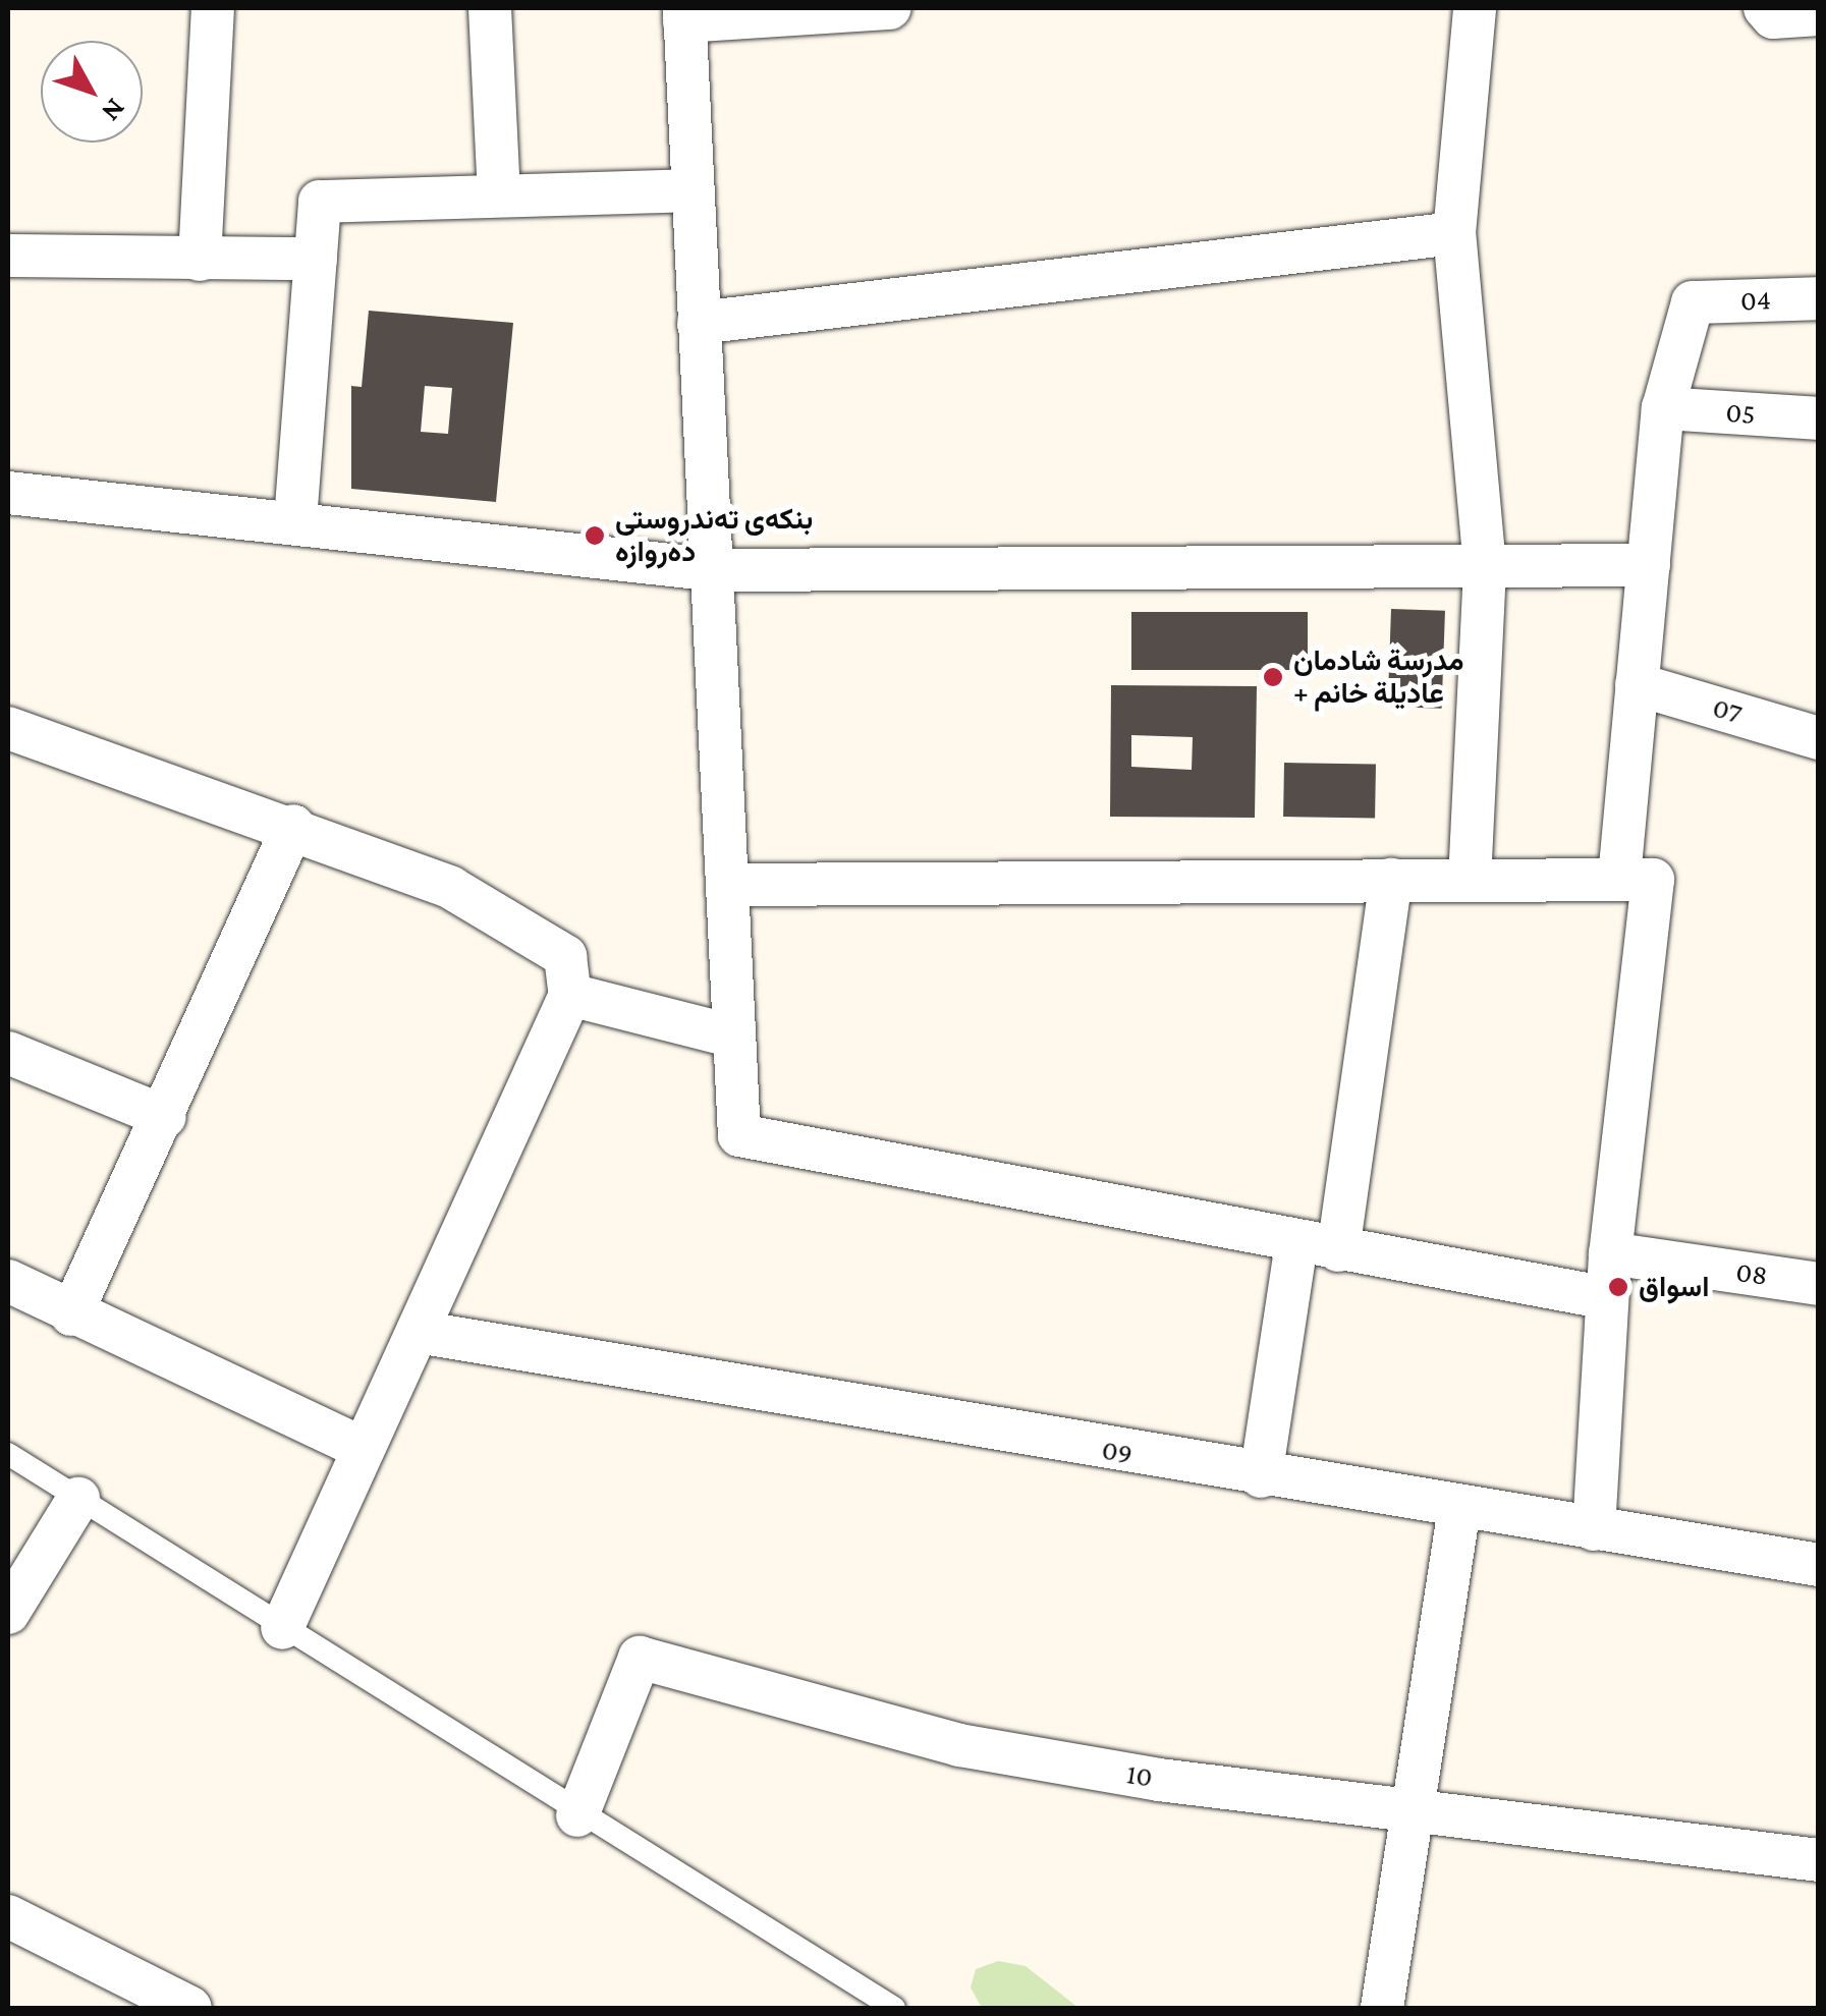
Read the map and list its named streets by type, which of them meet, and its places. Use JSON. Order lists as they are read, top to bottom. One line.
{"streets":{"street":["04","05","07","08","09","10"]},"crossings":[["04","05"]],"places":["بنکەی تەندروستی دەروازە","مدرسة شادمان + عاديلة خانم","اسواق"],"north":"bottom right"}
